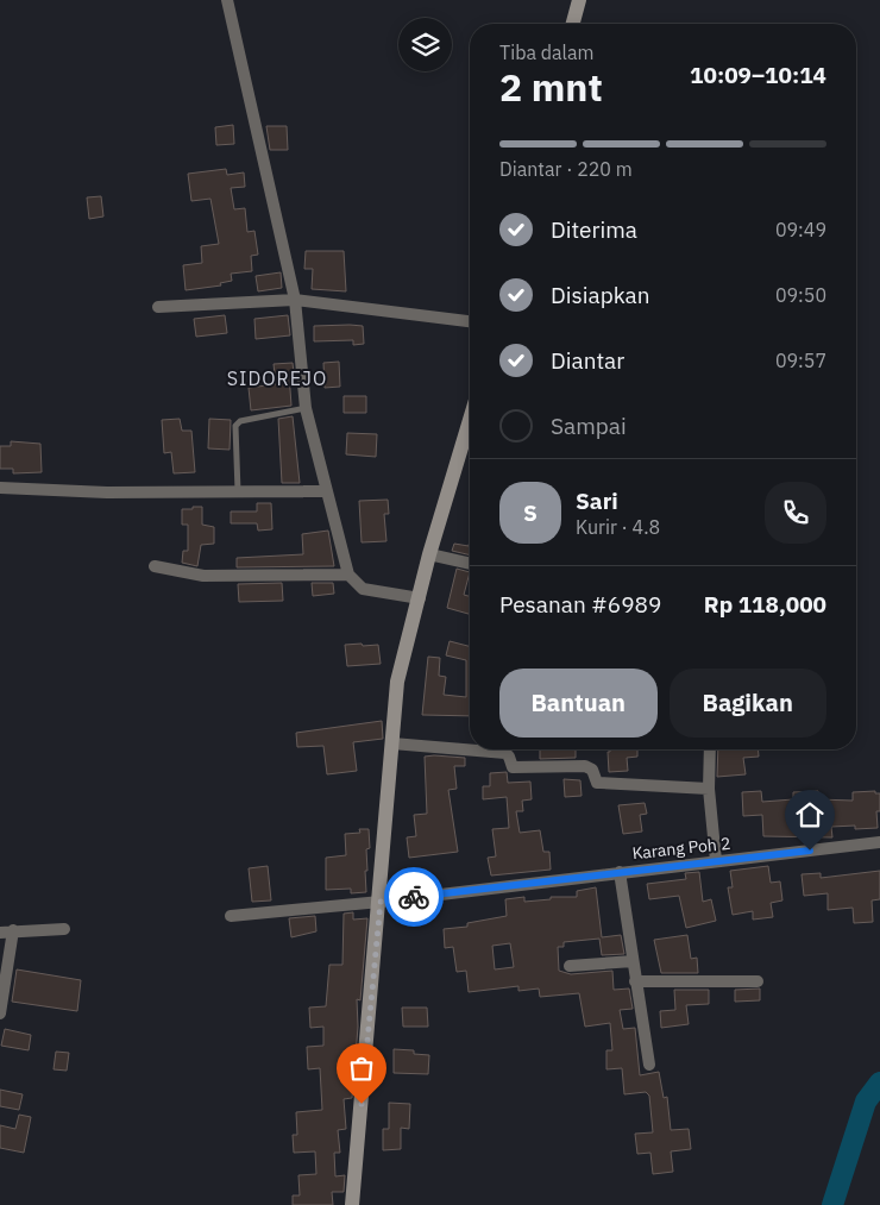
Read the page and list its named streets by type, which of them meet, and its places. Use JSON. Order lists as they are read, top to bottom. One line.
{"streets":{"street":["Karang Poh 2"]},"districts":["SIDOREJO"],"page":{"heading":["2 mnt","Tiba dalam","10:09–10:14"],"panel":["Sari","Kurir · 4.8","Pesanan #6989","Rp 118,000"],"bar":"Diantar · 220 m","list":[["Diterima","09:49"],["Disiapkan","09:50"],["Diantar","09:57"],"Sampai"],"round":"S","buttons":["Bantuan","Bagikan"]}}
